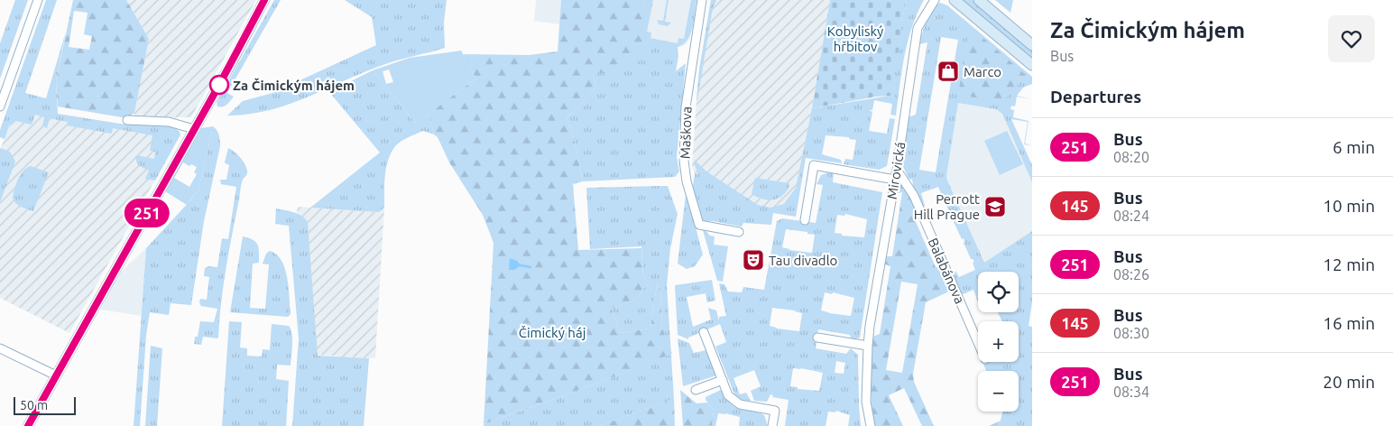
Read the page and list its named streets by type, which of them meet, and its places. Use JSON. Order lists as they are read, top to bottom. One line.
{"streets":{"street":["Maškova","Mirovická","Balabánova"]},"crossings":[["Mirovická","Balabánova"]],"parks":["Kobyliský hřbitov","Čimický háj"],"places":{"shop":["Marco"],"other":["Za Čimickým hájem"],"school or university":["Perrott Hill Prague"],"theatre":["Tau divadlo"]},"lines":["bus line 251"],"scale_bar":"50 m","page":{"on_map":"251","heading":[["Za Čimickým hájem","Bus"],"Departures"],"list":[{"mark":"251","name":"Bus","note":"08:20","value":"6 min"},{"mark":"145","name":"Bus","note":"08:24","value":"10 min"},{"mark":"251","name":"Bus","note":"08:26","value":"12 min"},{"mark":"145","name":"Bus","note":"08:30","value":"16 min"},{"mark":"251","name":"Bus","note":"08:34","value":"20 min"}],"map_buttons":["+","−"],"scale":"50 m"}}
